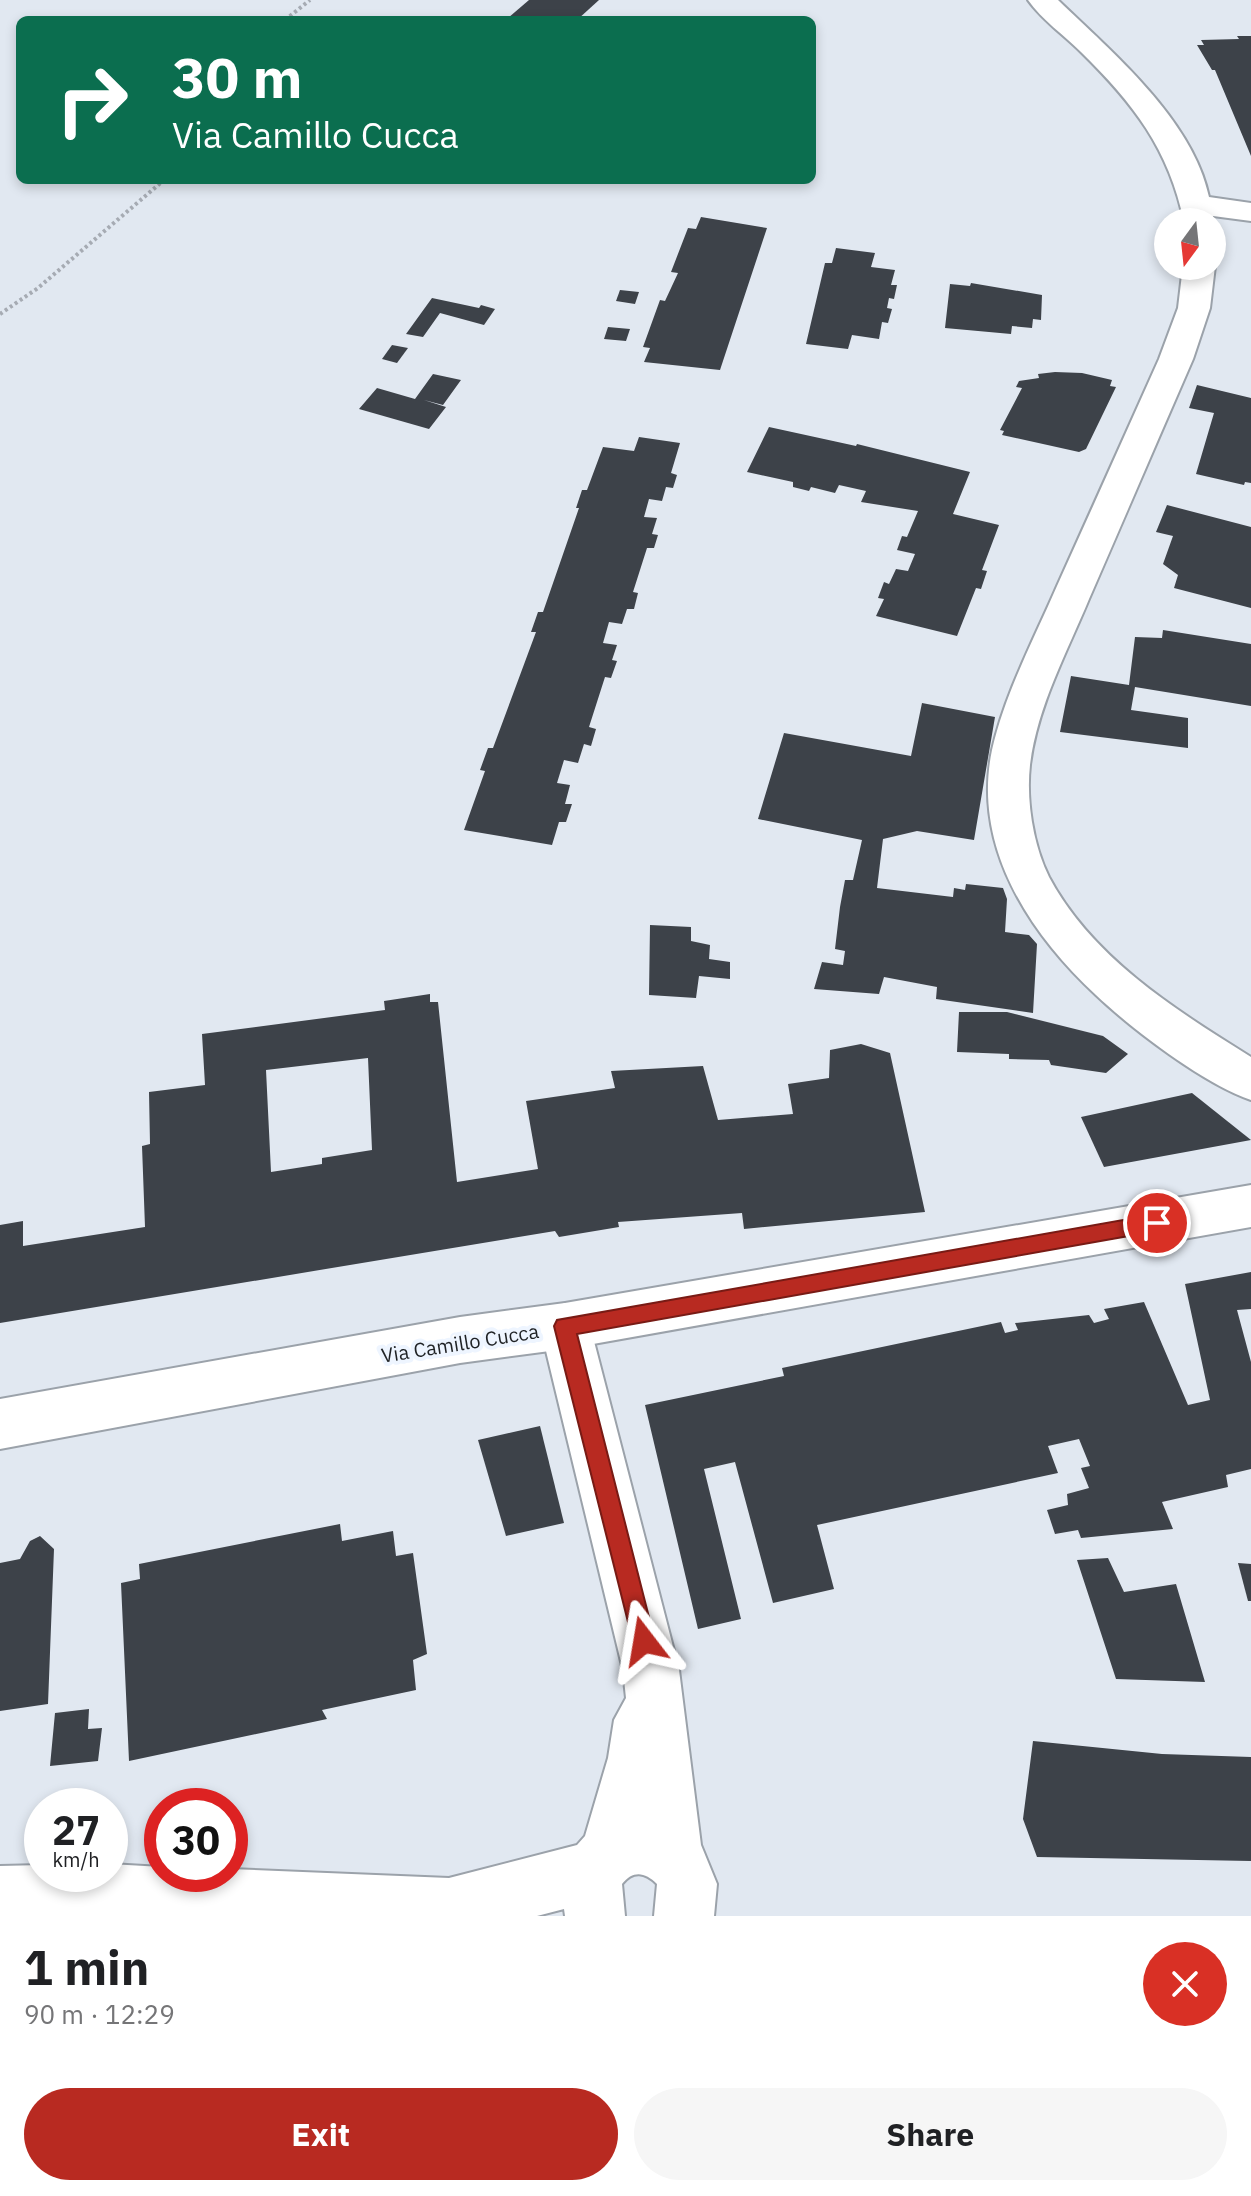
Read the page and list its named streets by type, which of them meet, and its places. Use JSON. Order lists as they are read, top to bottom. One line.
{"streets":{"street":["Via Camillo Cucca"]},"north":"bottom","page":{"turn":["30 m","Via Camillo Cucca"],"speed":"27 km/h","limit":"30","heading":["1 min","90 m · 12:29"],"buttons":["Exit","Share"]}}
